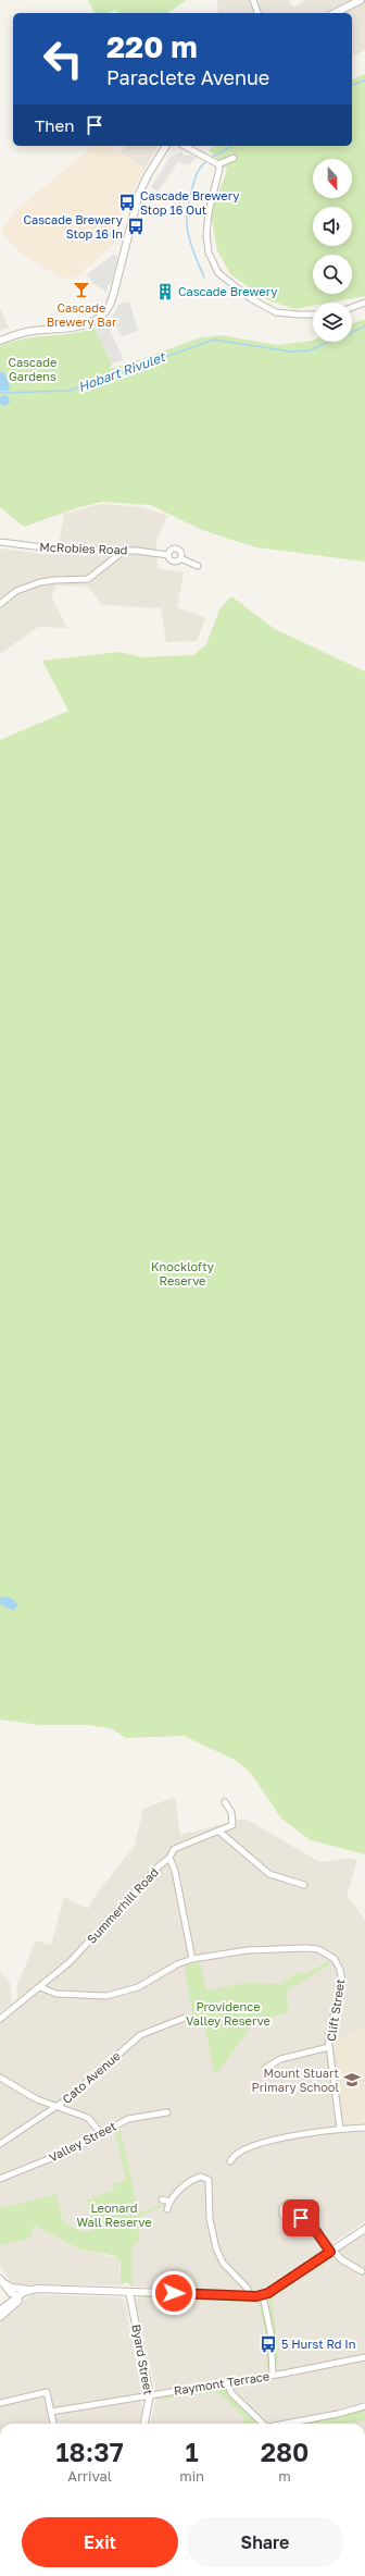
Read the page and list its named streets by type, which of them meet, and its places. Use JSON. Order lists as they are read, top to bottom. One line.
{"streets":{"street":["McRobies Road","Summerhill Road","Clift Street","Cato Avenue","Valley Street","Byard Street","Raymont Terrace"]},"crossings":[["Summerhill Road","Clift Street"],["Byard Street","Raymont Terrace"]],"water":["Hobart Rivulet"],"parks":["Cascade Gardens","Knocklofty Reserve","Providence Valley Reserve","Leonard Wall Reserve"],"places":{"bus stop":["Cascade Brewery Stop 16 Out","Cascade Brewery Stop 16 In","5 Hurst Rd In"],"bar":["Cascade Brewery Bar"],"building":["Cascade Brewery"],"school or university":["Mount Stuart Primary School"]},"north":"bottom","page":{"turn":["220 m","Paraclete Avenue"],"then":"Then","eta":["18:37","Arrival","1","min","280","m"],"buttons":["Exit","Share"]}}
